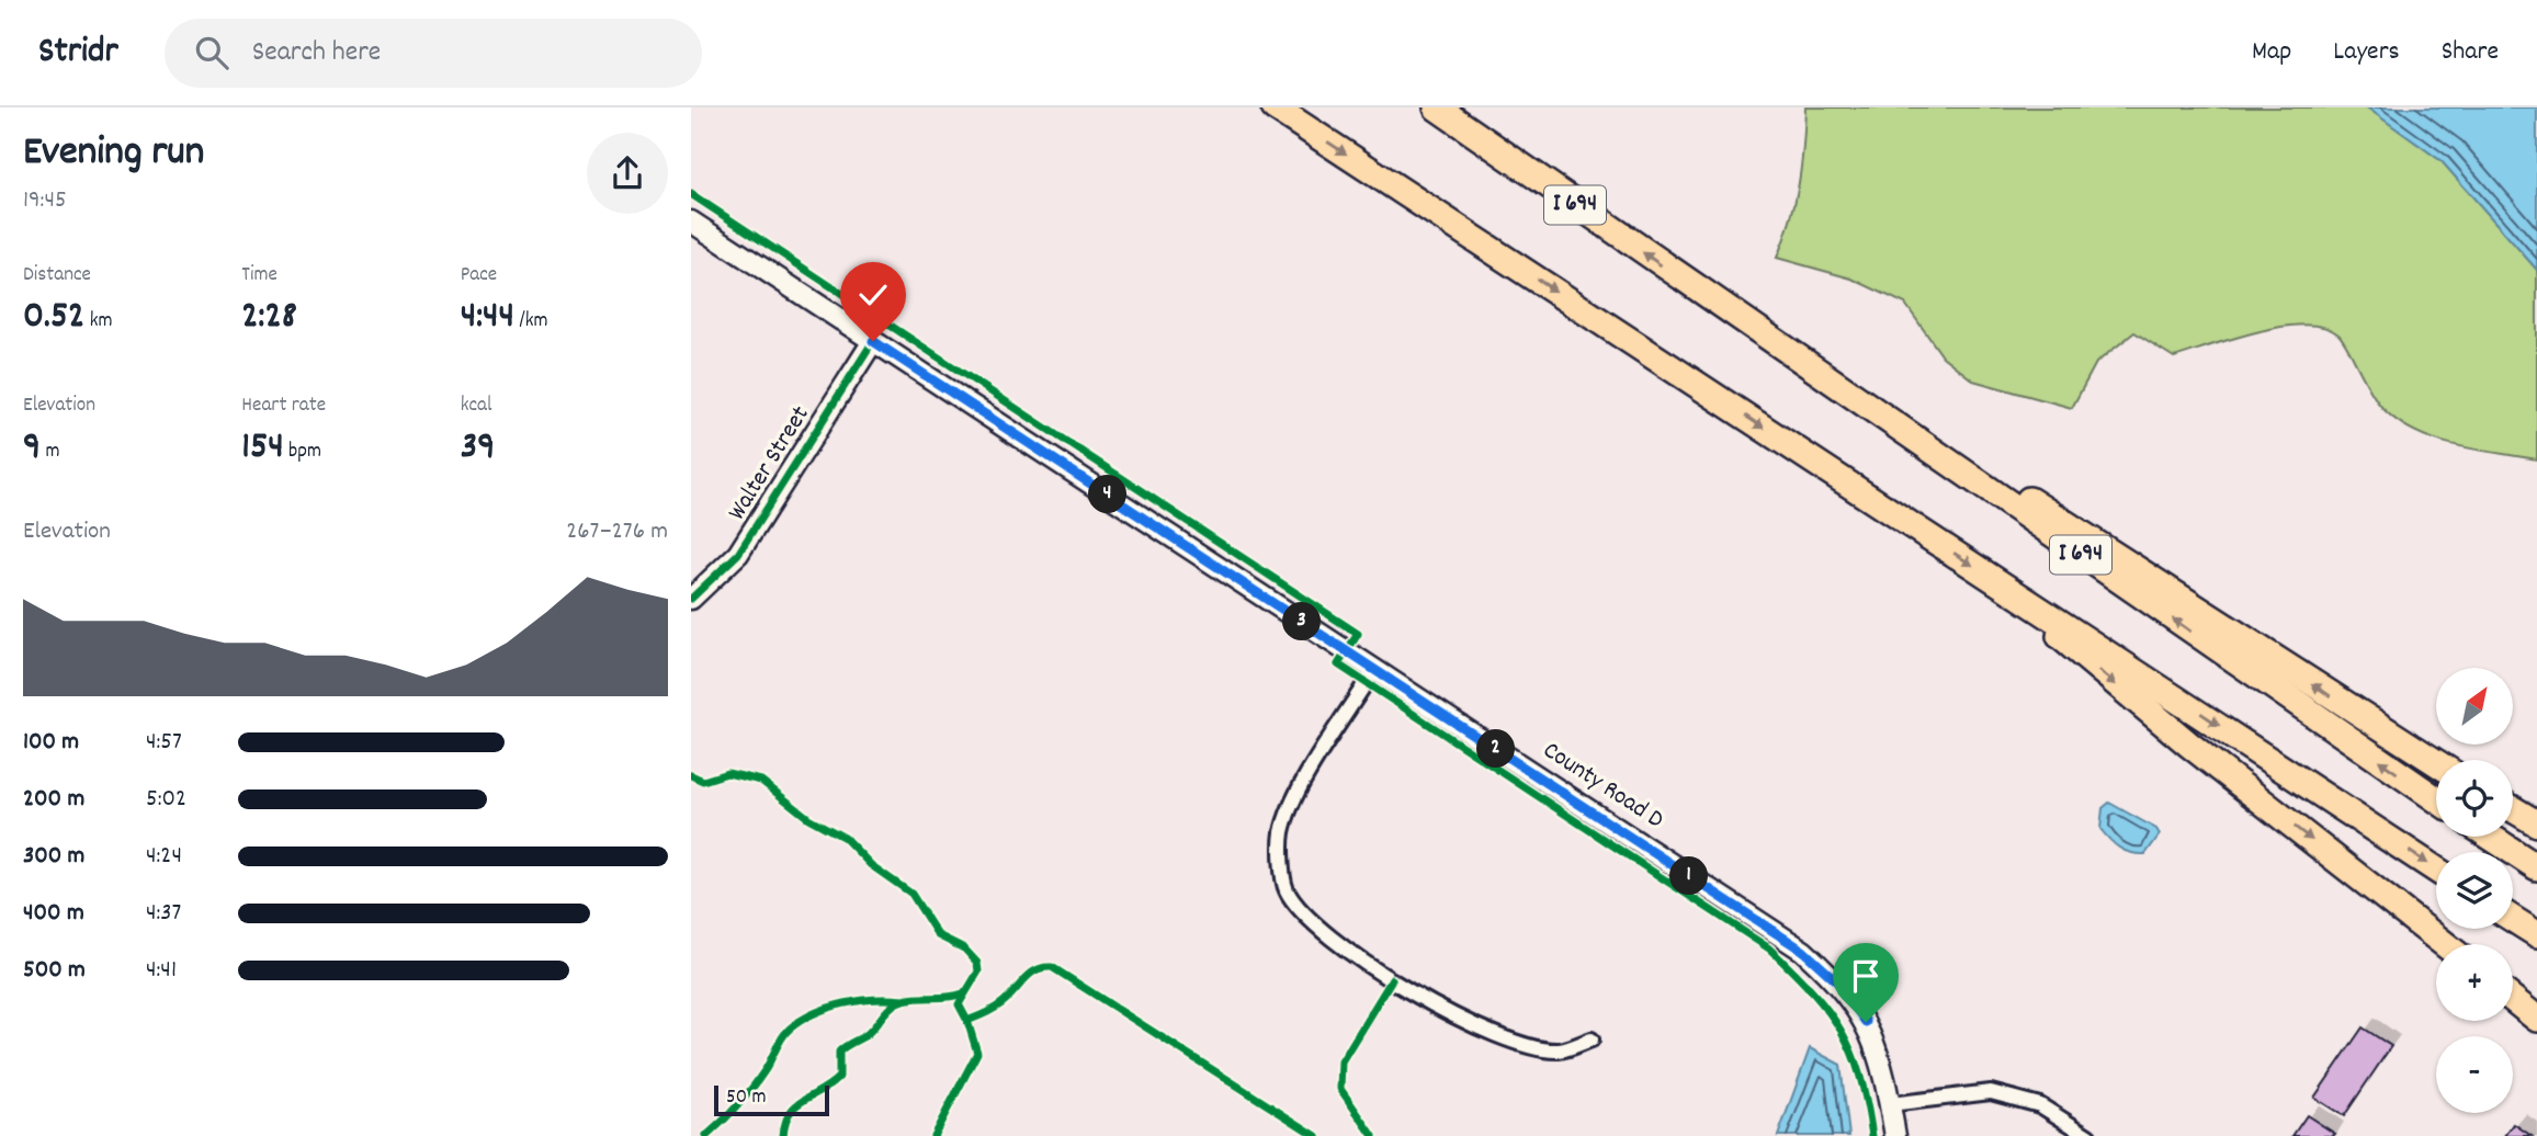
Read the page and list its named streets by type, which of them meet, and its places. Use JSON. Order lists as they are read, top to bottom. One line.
{"streets":{"highway":["I 694"],"street":["Walter Street","County Road D"]},"crossings":[["Walter Street","County Road D"]],"scale_bar":"50 m","north":"top right","page":{"header":"Stridr","search":"Search here","nav":["Map","Layers","Share"],"heading":["Evening run","19:45"],"stats":[["Distance","0.52 km"],["Time","2:28"],["Pace","4:44 /km"],["Elevation","9 m"],["Heart rate","154 bpm"],["kcal","39"]],"pins":["4","3","2","1"],"chart":["Elevation","267–276 m"],"map_buttons":["+","−"],"list":[{"name":"100 m","note":"4:57"},{"name":"200 m","note":"5:02"},{"name":"300 m","note":"4:24"},{"name":"400 m","note":"4:37"},{"name":"500 m","note":"4:41"}],"scale":"50 m"}}
